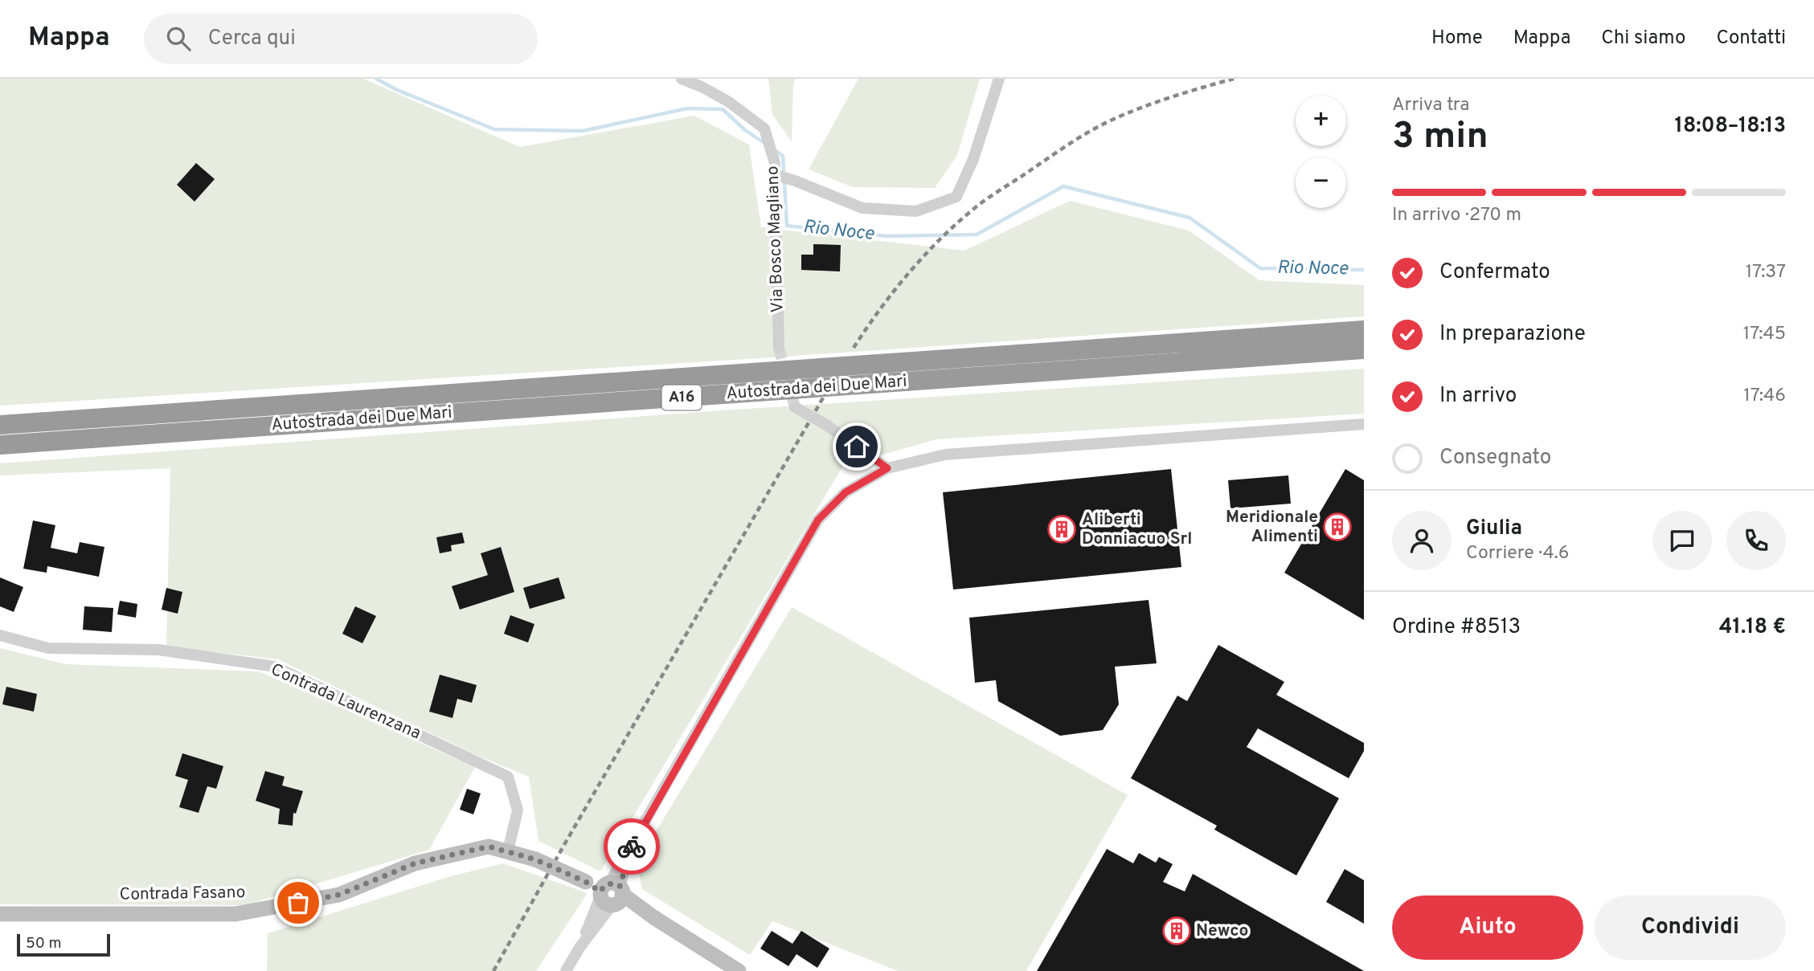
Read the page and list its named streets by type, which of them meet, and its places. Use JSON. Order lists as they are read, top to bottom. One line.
{"streets":{"highway":["Autostrada dei Due Mari","A16"],"main road":["Contrada Fasano"],"street":["Via Bosco Magliano","Contrada Laurenzana"]},"crossings":[["Contrada Laurenzana","Contrada Fasano"]],"water":["Rio Noce"],"places":{"building":["Meridionale Alimenti","Aliberti Donniacuo Srl","Newco"]},"scale_bar":"50 m","page":{"header":"Mappa","search":"Cerca qui","nav":["Home","Mappa","Chi siamo","Contatti"],"heading":["3 min","Arriva tra","18:08–18:13"],"panel":["Giulia","Corriere · 4.6","Ordine #8513","41.18 €"],"map_buttons":["+","−"],"bar":"In arrivo · 270 m","list":[["Confermato","17:37"],["In preparazione","17:45"],["In arrivo","17:46"],"Consegnato"],"buttons":["Aiuto","Condividi"],"scale":"50 m"}}
